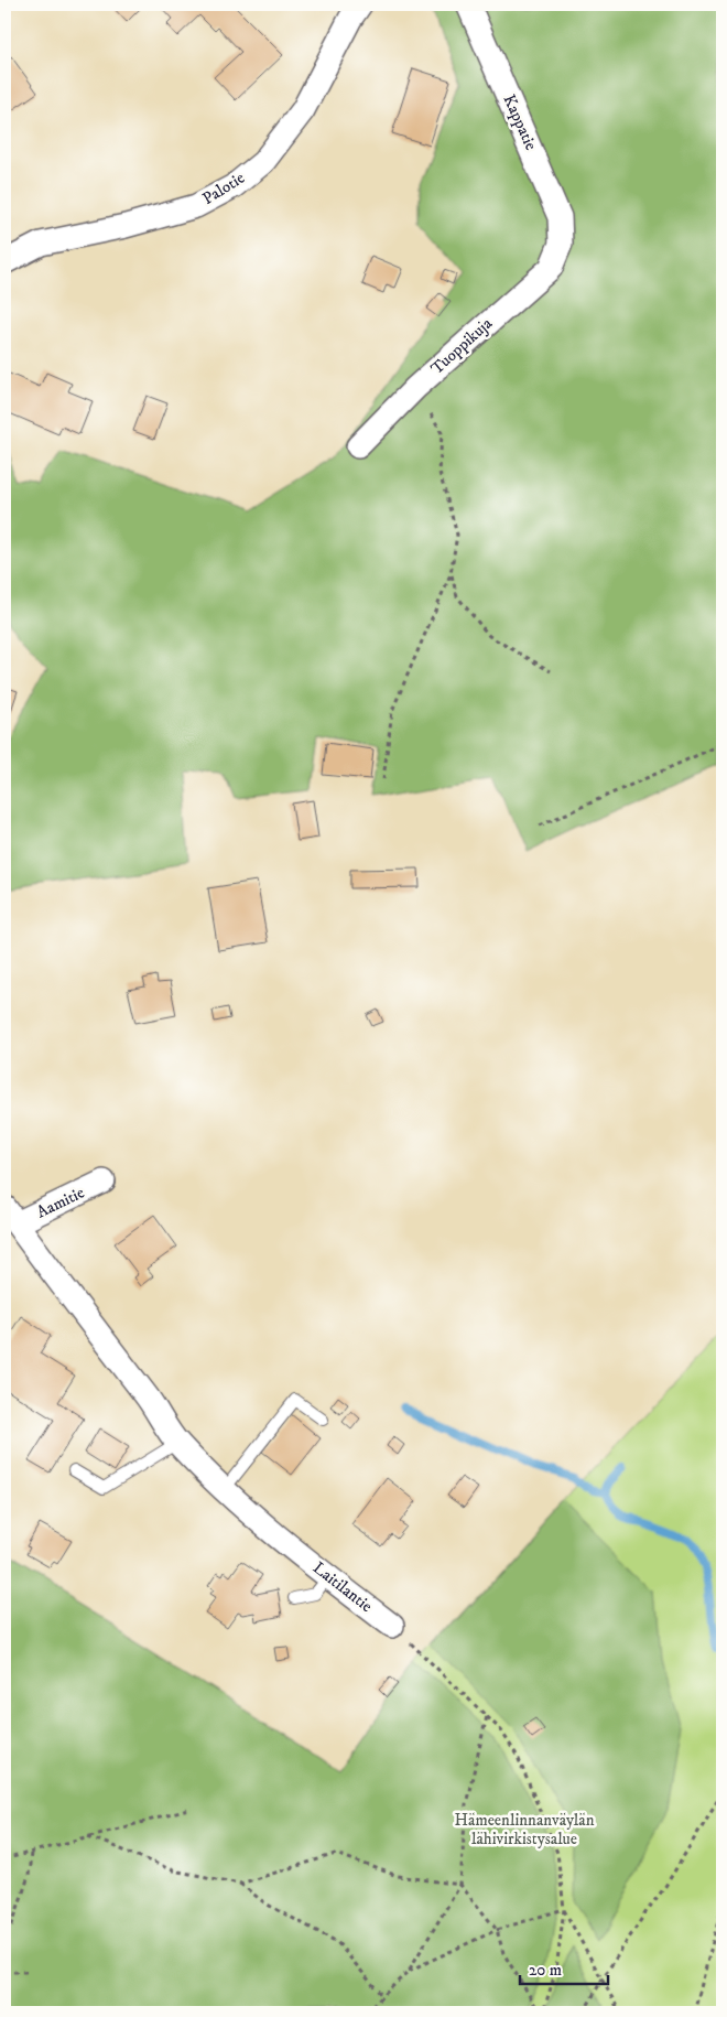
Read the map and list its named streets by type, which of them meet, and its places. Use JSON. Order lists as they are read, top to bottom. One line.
{"streets":{"street":["Kappatie","Palotie","Tuoppikuja","Aamitie","Laitilantie"]},"crossings":[["Kappatie","Tuoppikuja"],["Aamitie","Laitilantie"]],"parks":["Hämeenlinnanväylän lähivirkistysalue"],"scale_bar":"20 m"}
